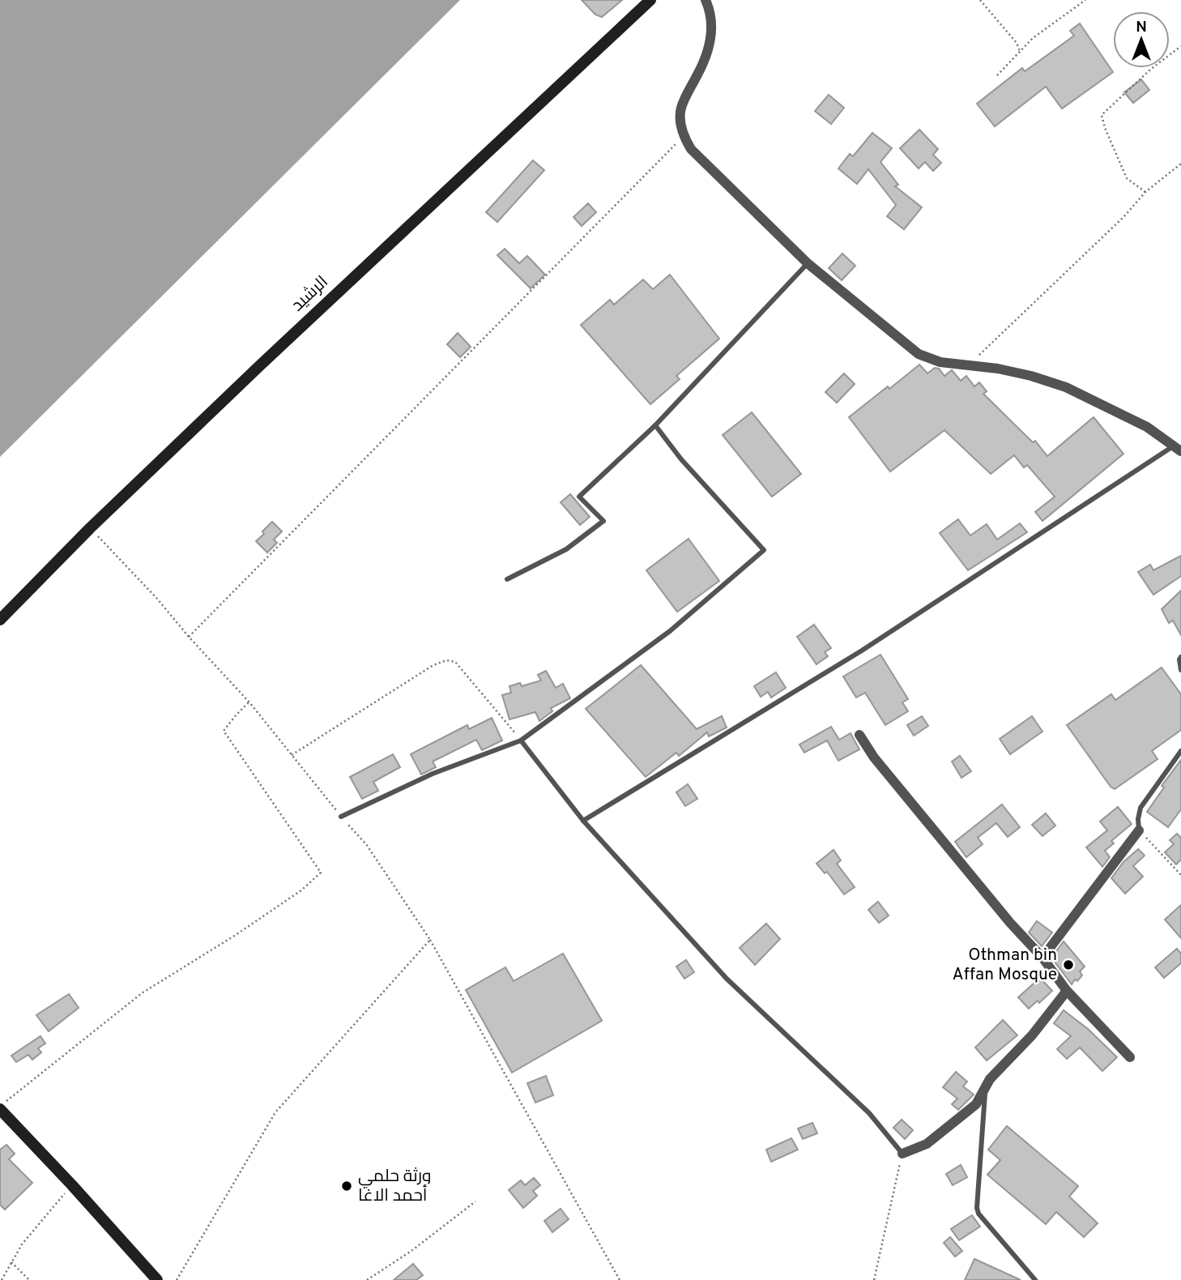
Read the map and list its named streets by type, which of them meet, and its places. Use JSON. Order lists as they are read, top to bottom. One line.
{"streets":{"main road":["الرشيد"]},"places":["Othman bin Affan Mosque","ورثة حلمي أحمد الاغا"],"north":"top"}
